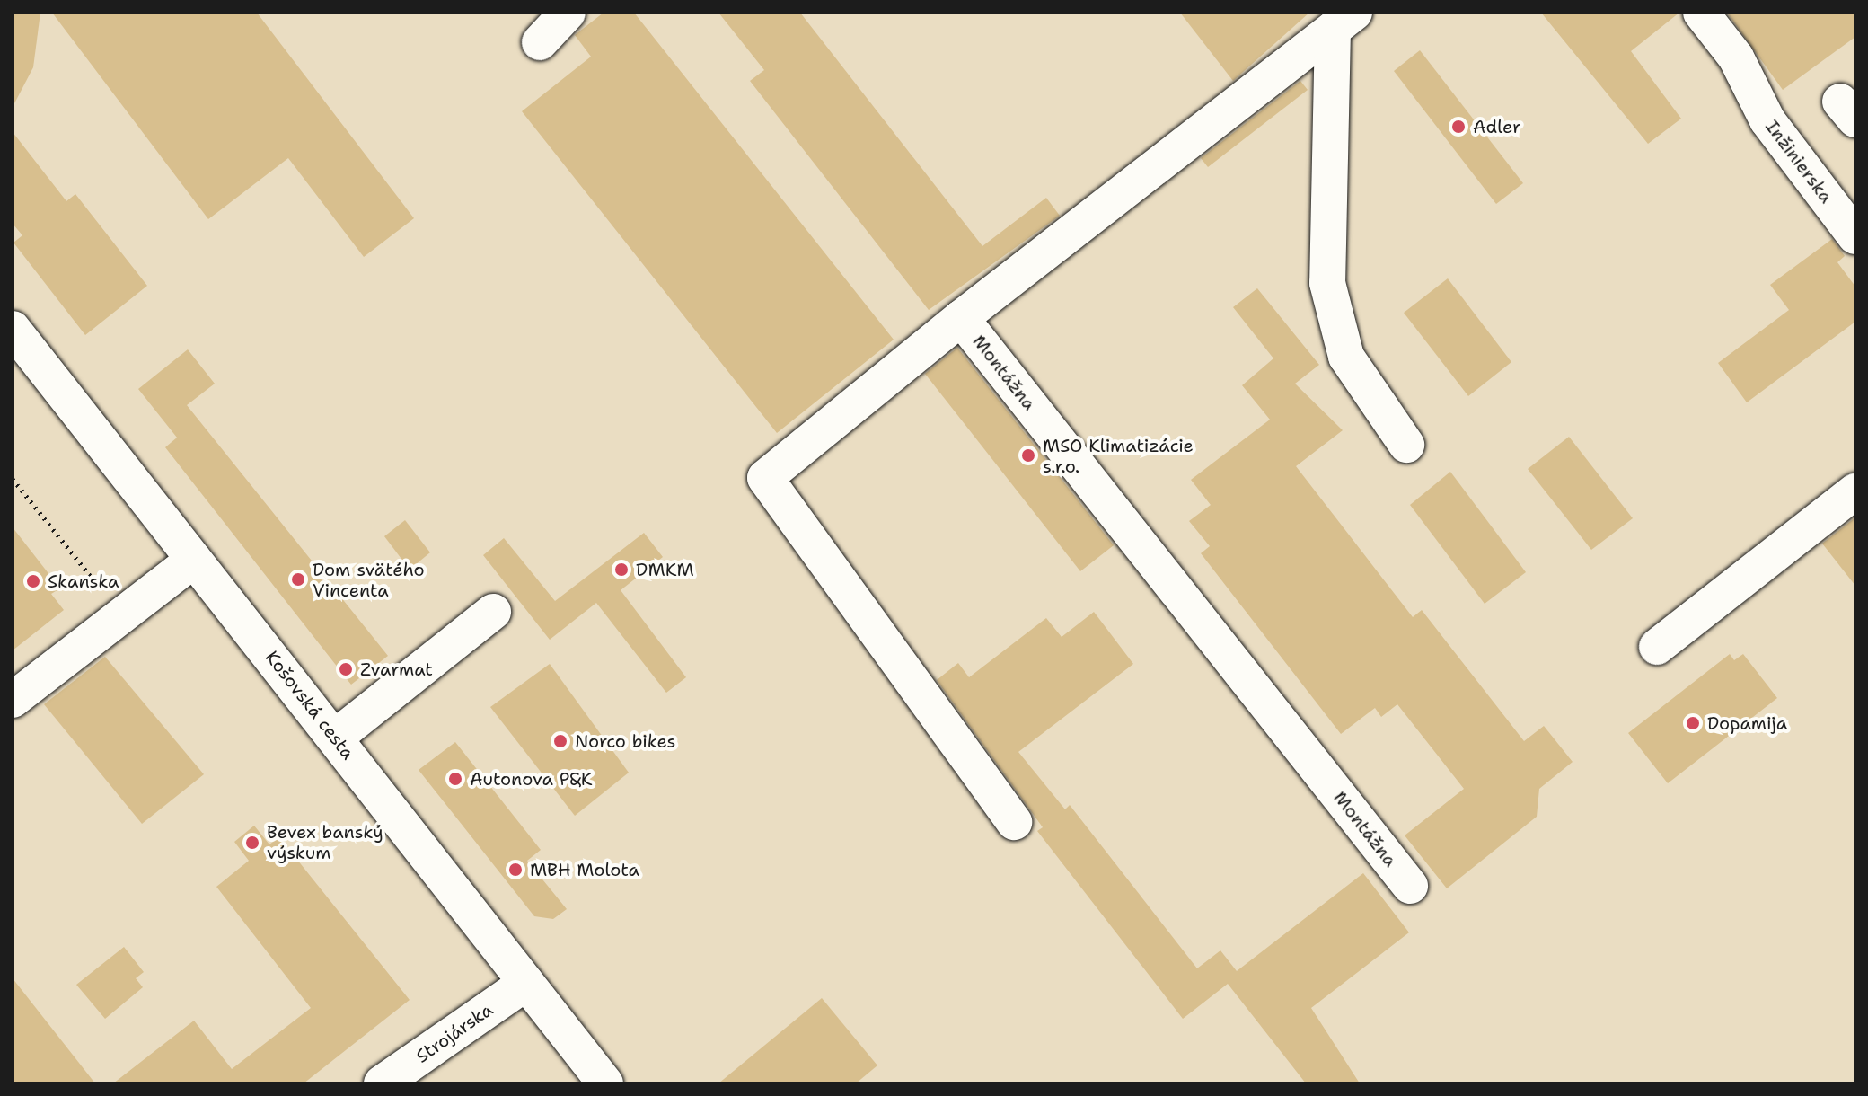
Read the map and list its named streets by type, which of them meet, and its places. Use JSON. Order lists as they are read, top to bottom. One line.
{"streets":{"street":["Inžinierska","Montážna","Košovská cesta","Strojárska"]},"crossings":[["Košovská cesta","Strojárska"]],"places":["Adler","MSO Klimatizácie s.r.o.","DMKM","Dom svätého Vincenta","Skanska","Zvarmat","Dopamija","Norco bikes","Autonova P&K","Bevex banský výskum","MBH Molota"]}
